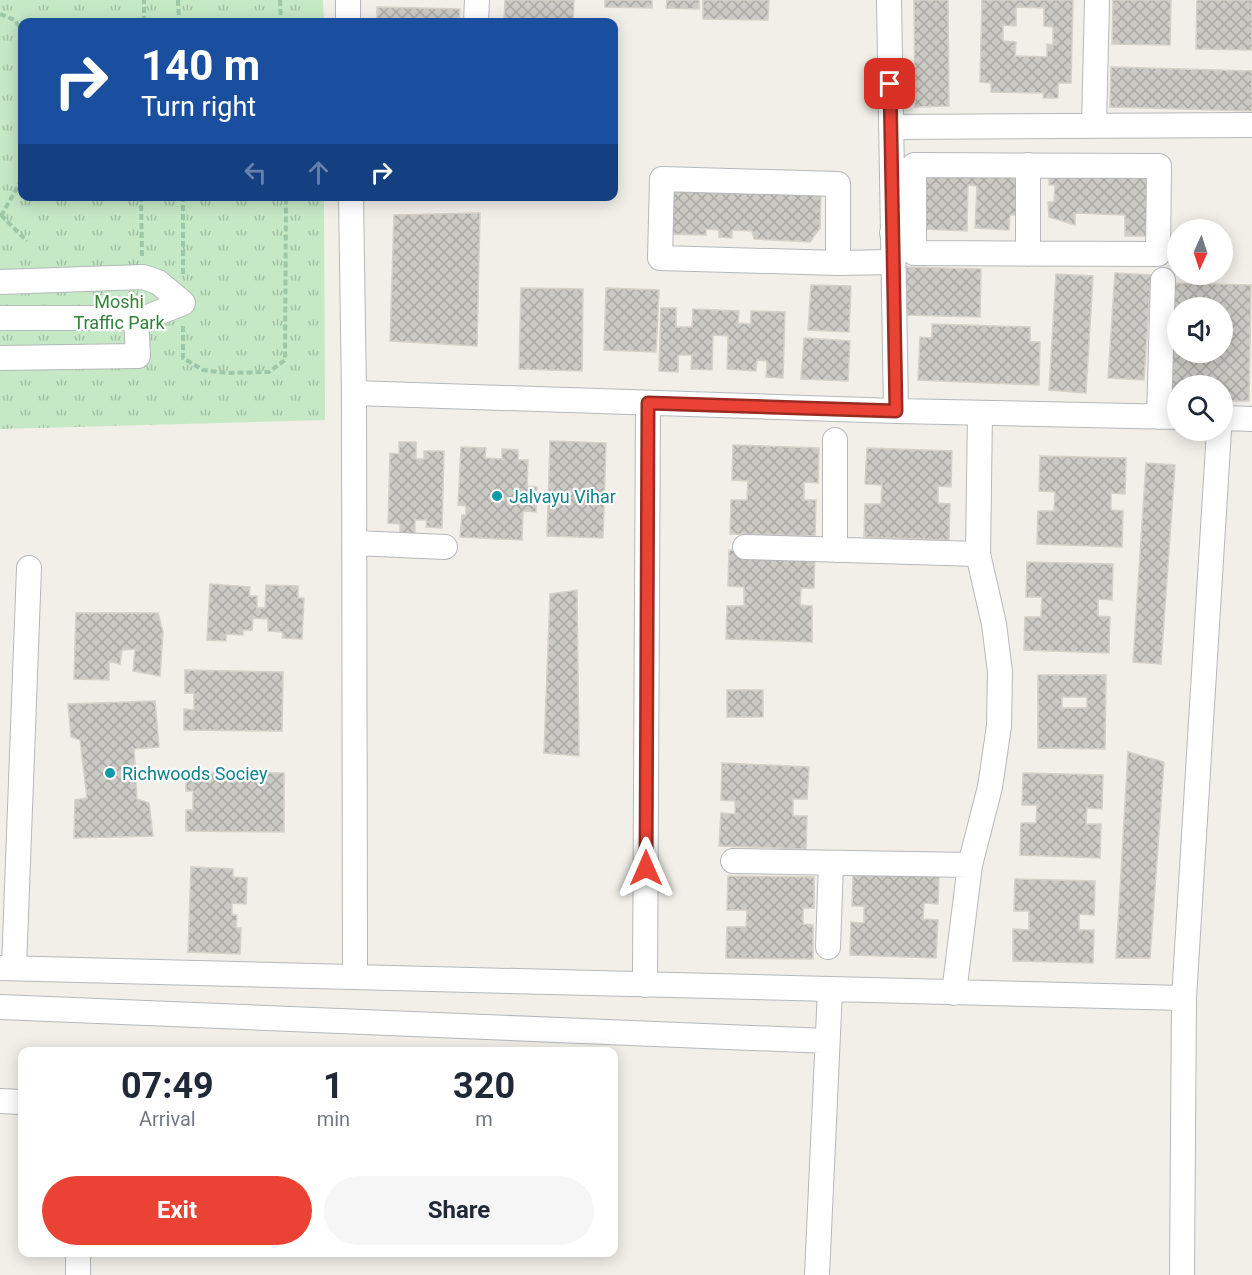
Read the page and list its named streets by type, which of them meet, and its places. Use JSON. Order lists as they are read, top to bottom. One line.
{"parks":["Moshi Traffic Park"],"places":["Jalvayu Vihar","Richwoods Sociey"],"north":"bottom","page":{"turn":["140 m","Turn right"],"eta":["07:49","Arrival","1","min","320","m"],"buttons":["Exit","Share"]}}
